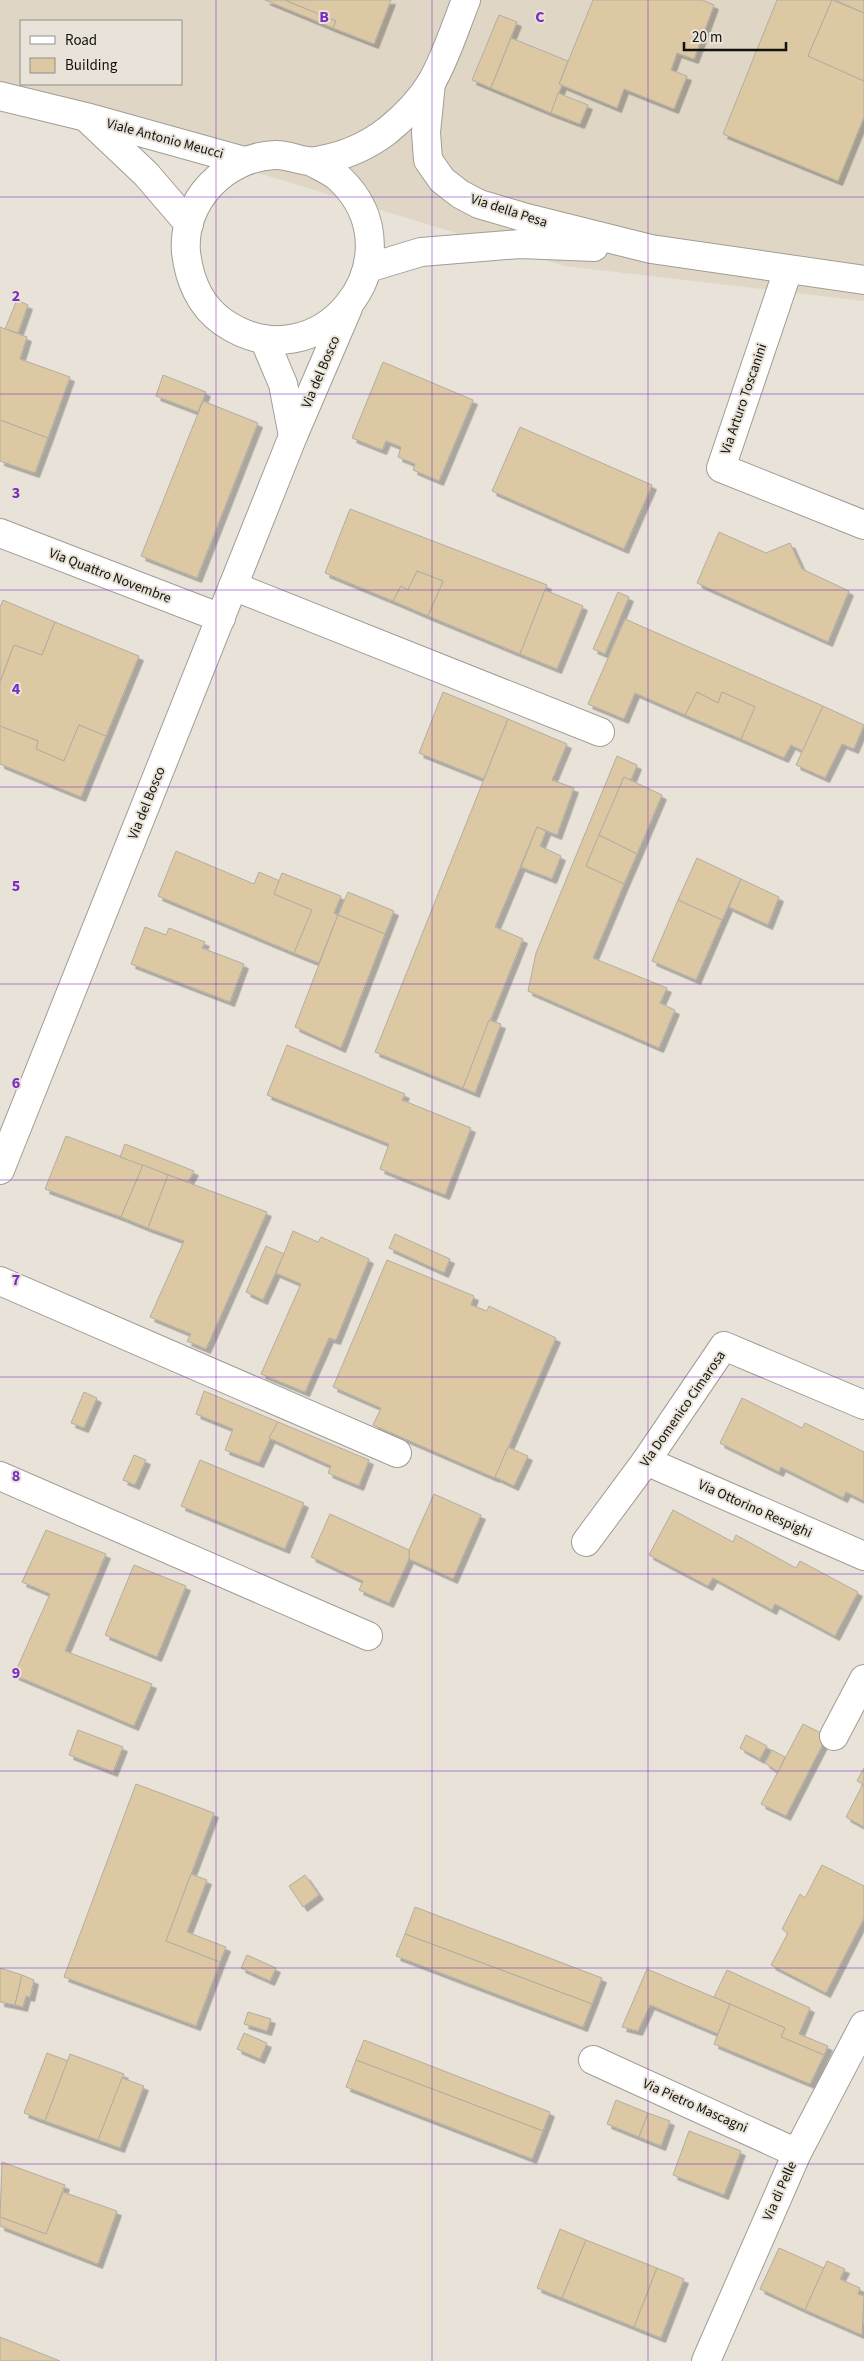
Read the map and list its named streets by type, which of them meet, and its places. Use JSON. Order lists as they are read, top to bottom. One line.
{"streets":{"street":["Viale Antonio Meucci","Via della Pesa","Via del Bosco","Via Arturo Toscanini","Via Quattro Novembre","Via Domenico Cimarosa","Via Ottorino Respighi","Via Pietro Mascagni","Via di Pelle"]},"crossings":[["Viale Antonio Meucci","Via del Bosco"],["Via della Pesa","Via del Bosco"],["Via della Pesa","Via Arturo Toscanini"],["Via del Bosco","Via Quattro Novembre"],["Via Domenico Cimarosa","Via Ottorino Respighi"],["Via Pietro Mascagni","Via di Pelle"]],"legend":["Road","Building"],"scale_bar":"20 m","grid":{"columns":["B","C"],"rows":["2","3","4","5","6","7","8","9"]}}
